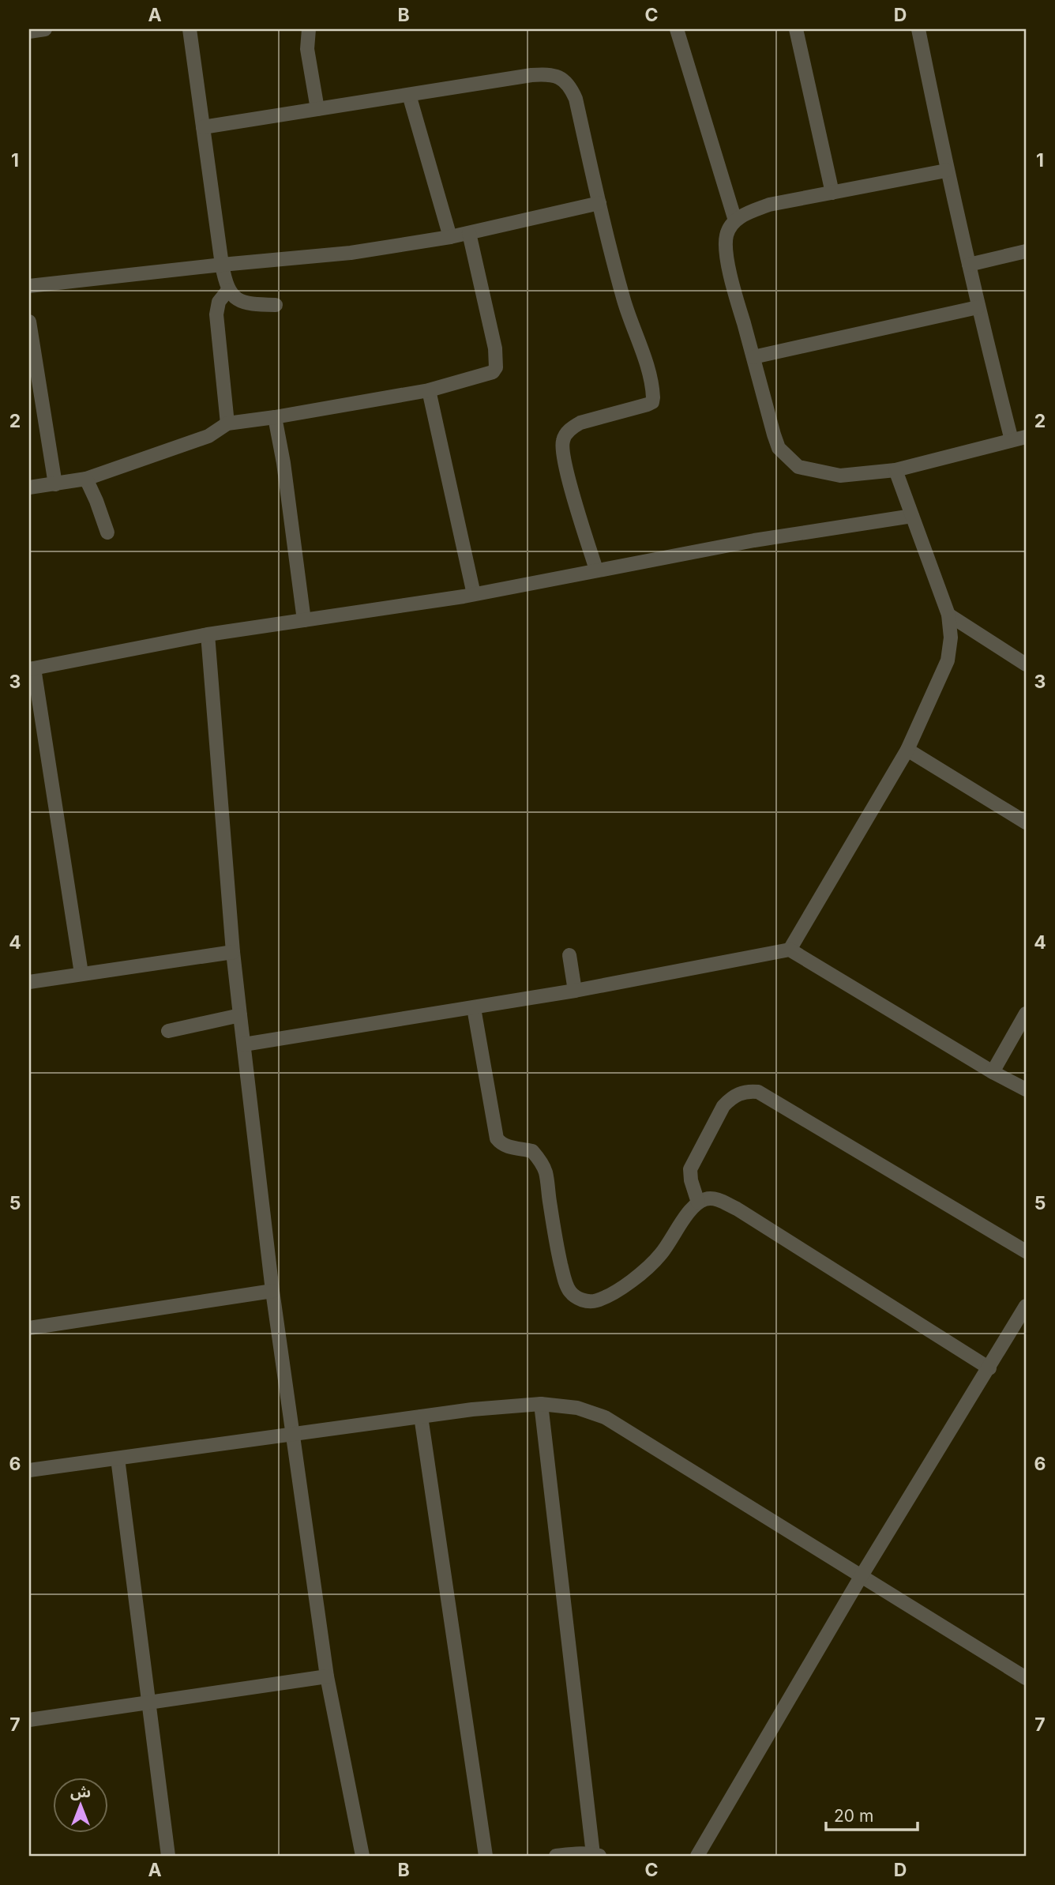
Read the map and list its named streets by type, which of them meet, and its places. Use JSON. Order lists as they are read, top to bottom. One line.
{"scale_bar":"20 m","north":"top","grid":{"columns":["A","B","C","D"],"rows":["1","2","3","4","5","6","7"]}}
